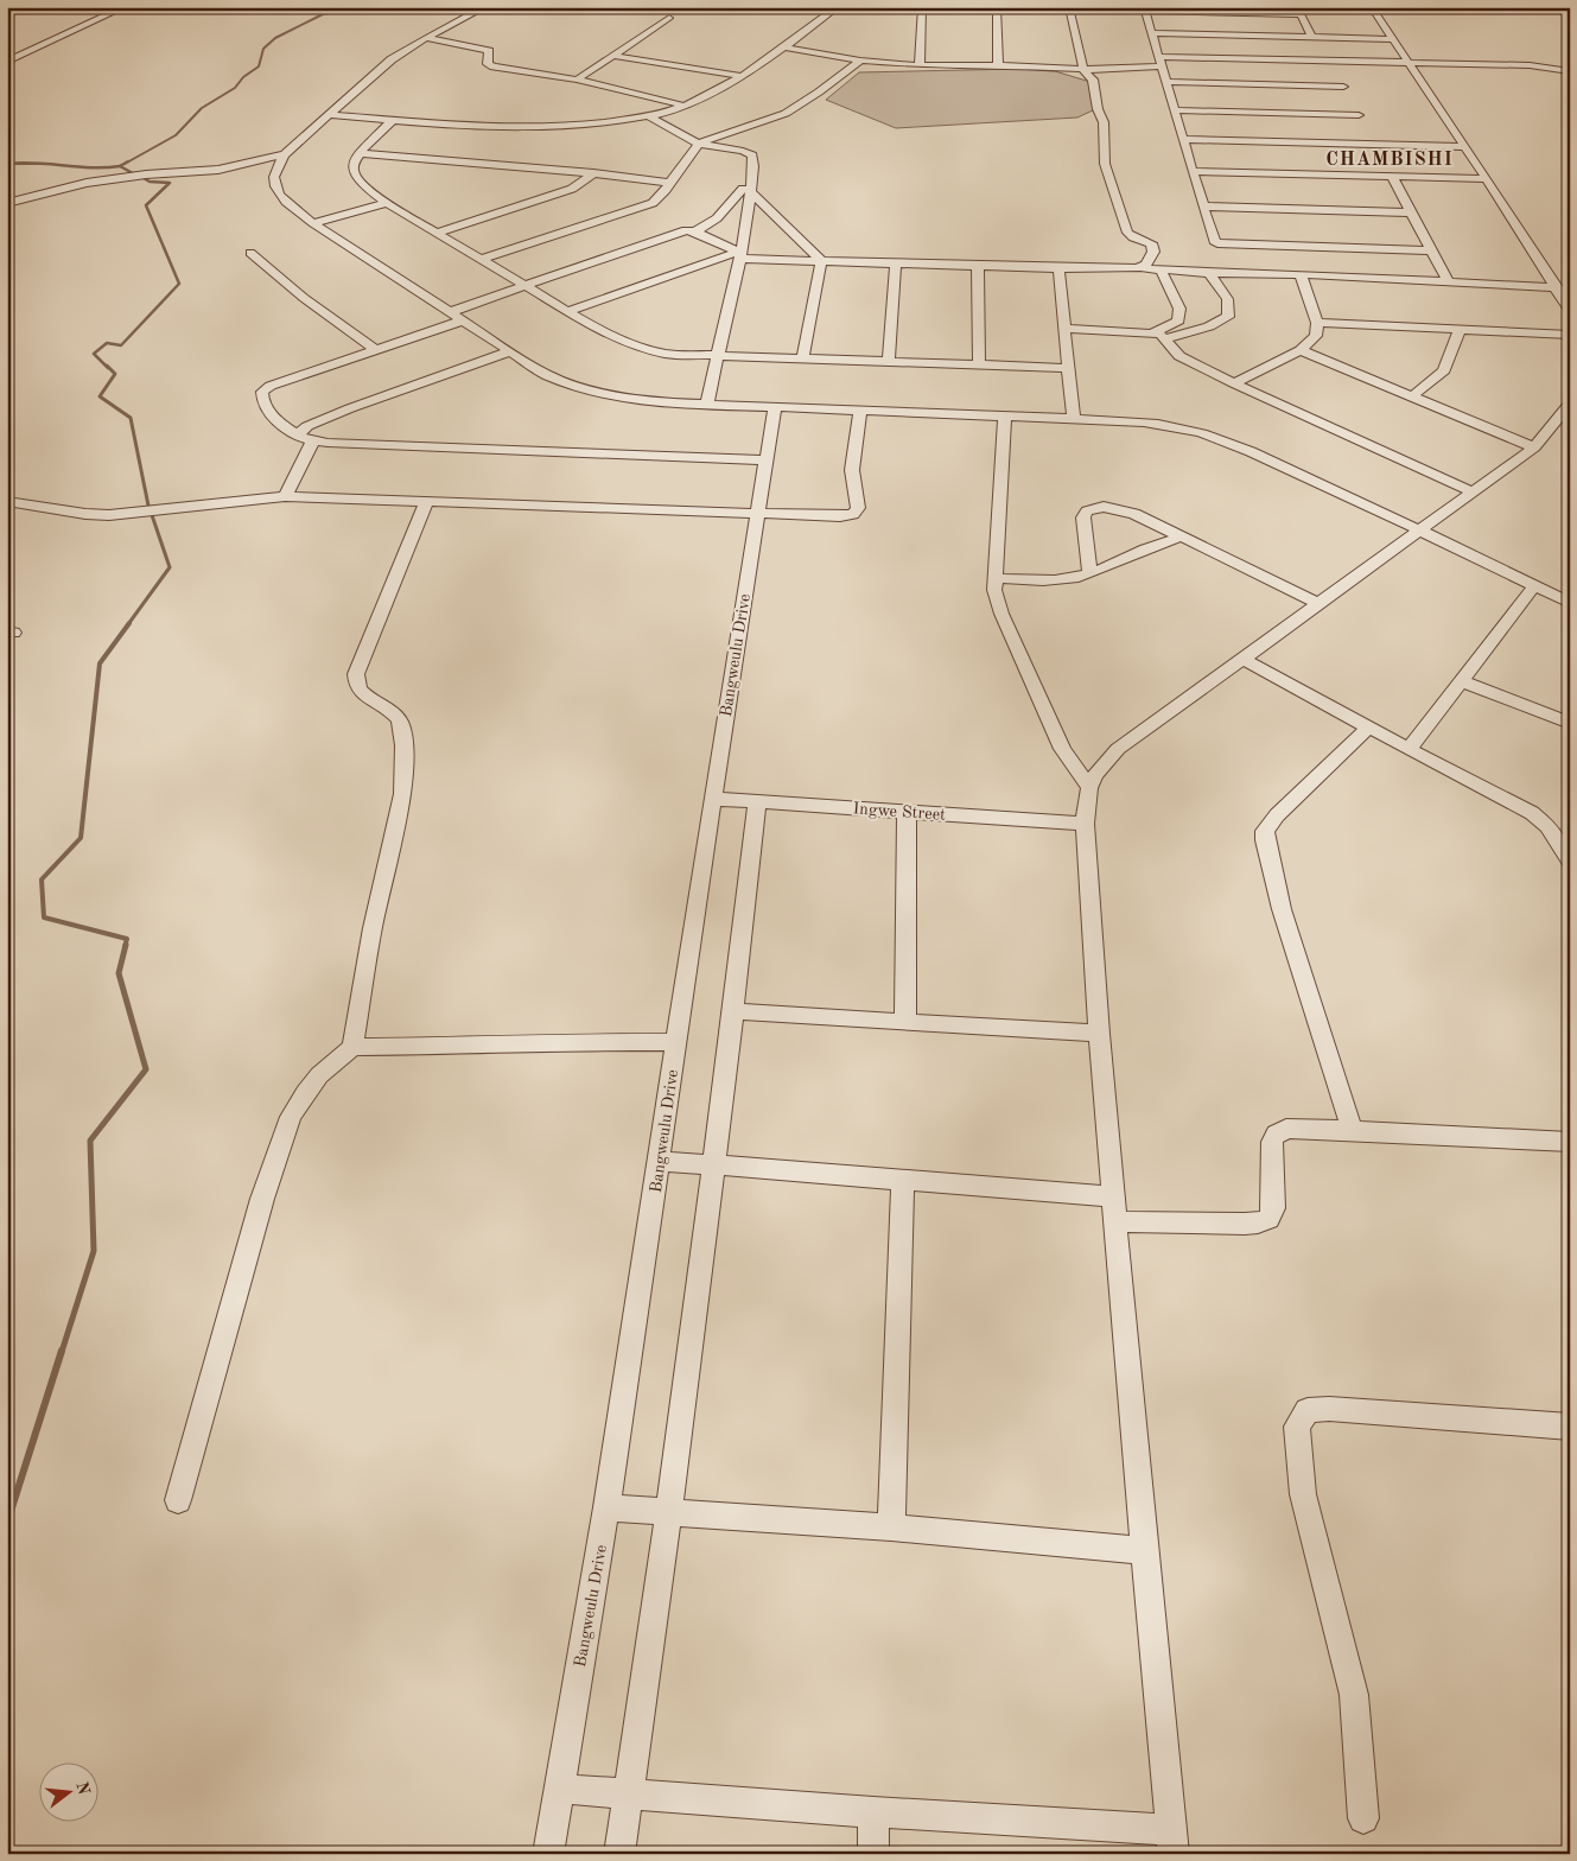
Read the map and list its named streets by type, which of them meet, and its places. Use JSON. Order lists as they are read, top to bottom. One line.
{"streets":{"street":["Bangweulu Drive","Ingwe Street"]},"crossings":[["Bangweulu Drive","Ingwe Street"]],"districts":["CHAMBISHI"],"north":"right"}
